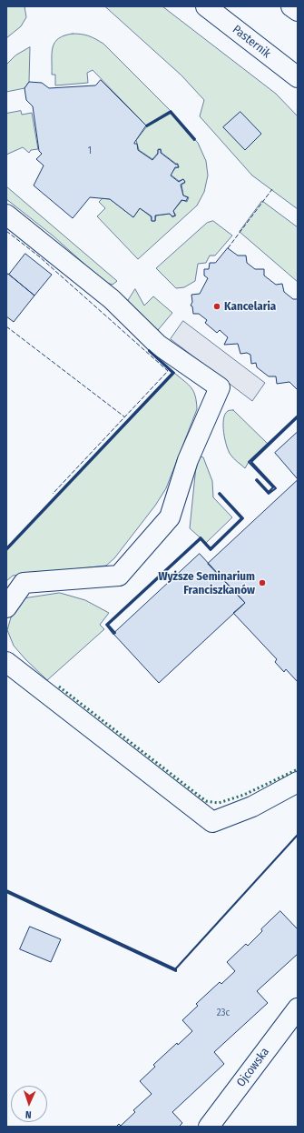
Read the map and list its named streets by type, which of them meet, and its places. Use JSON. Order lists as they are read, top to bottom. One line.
{"streets":{"street":["Pasternik","Ojcowska"]},"places":["Kancelaria","Wyższe Seminarium Franciszkanów"],"house_numbers":["1","23c"],"north":"bottom"}
